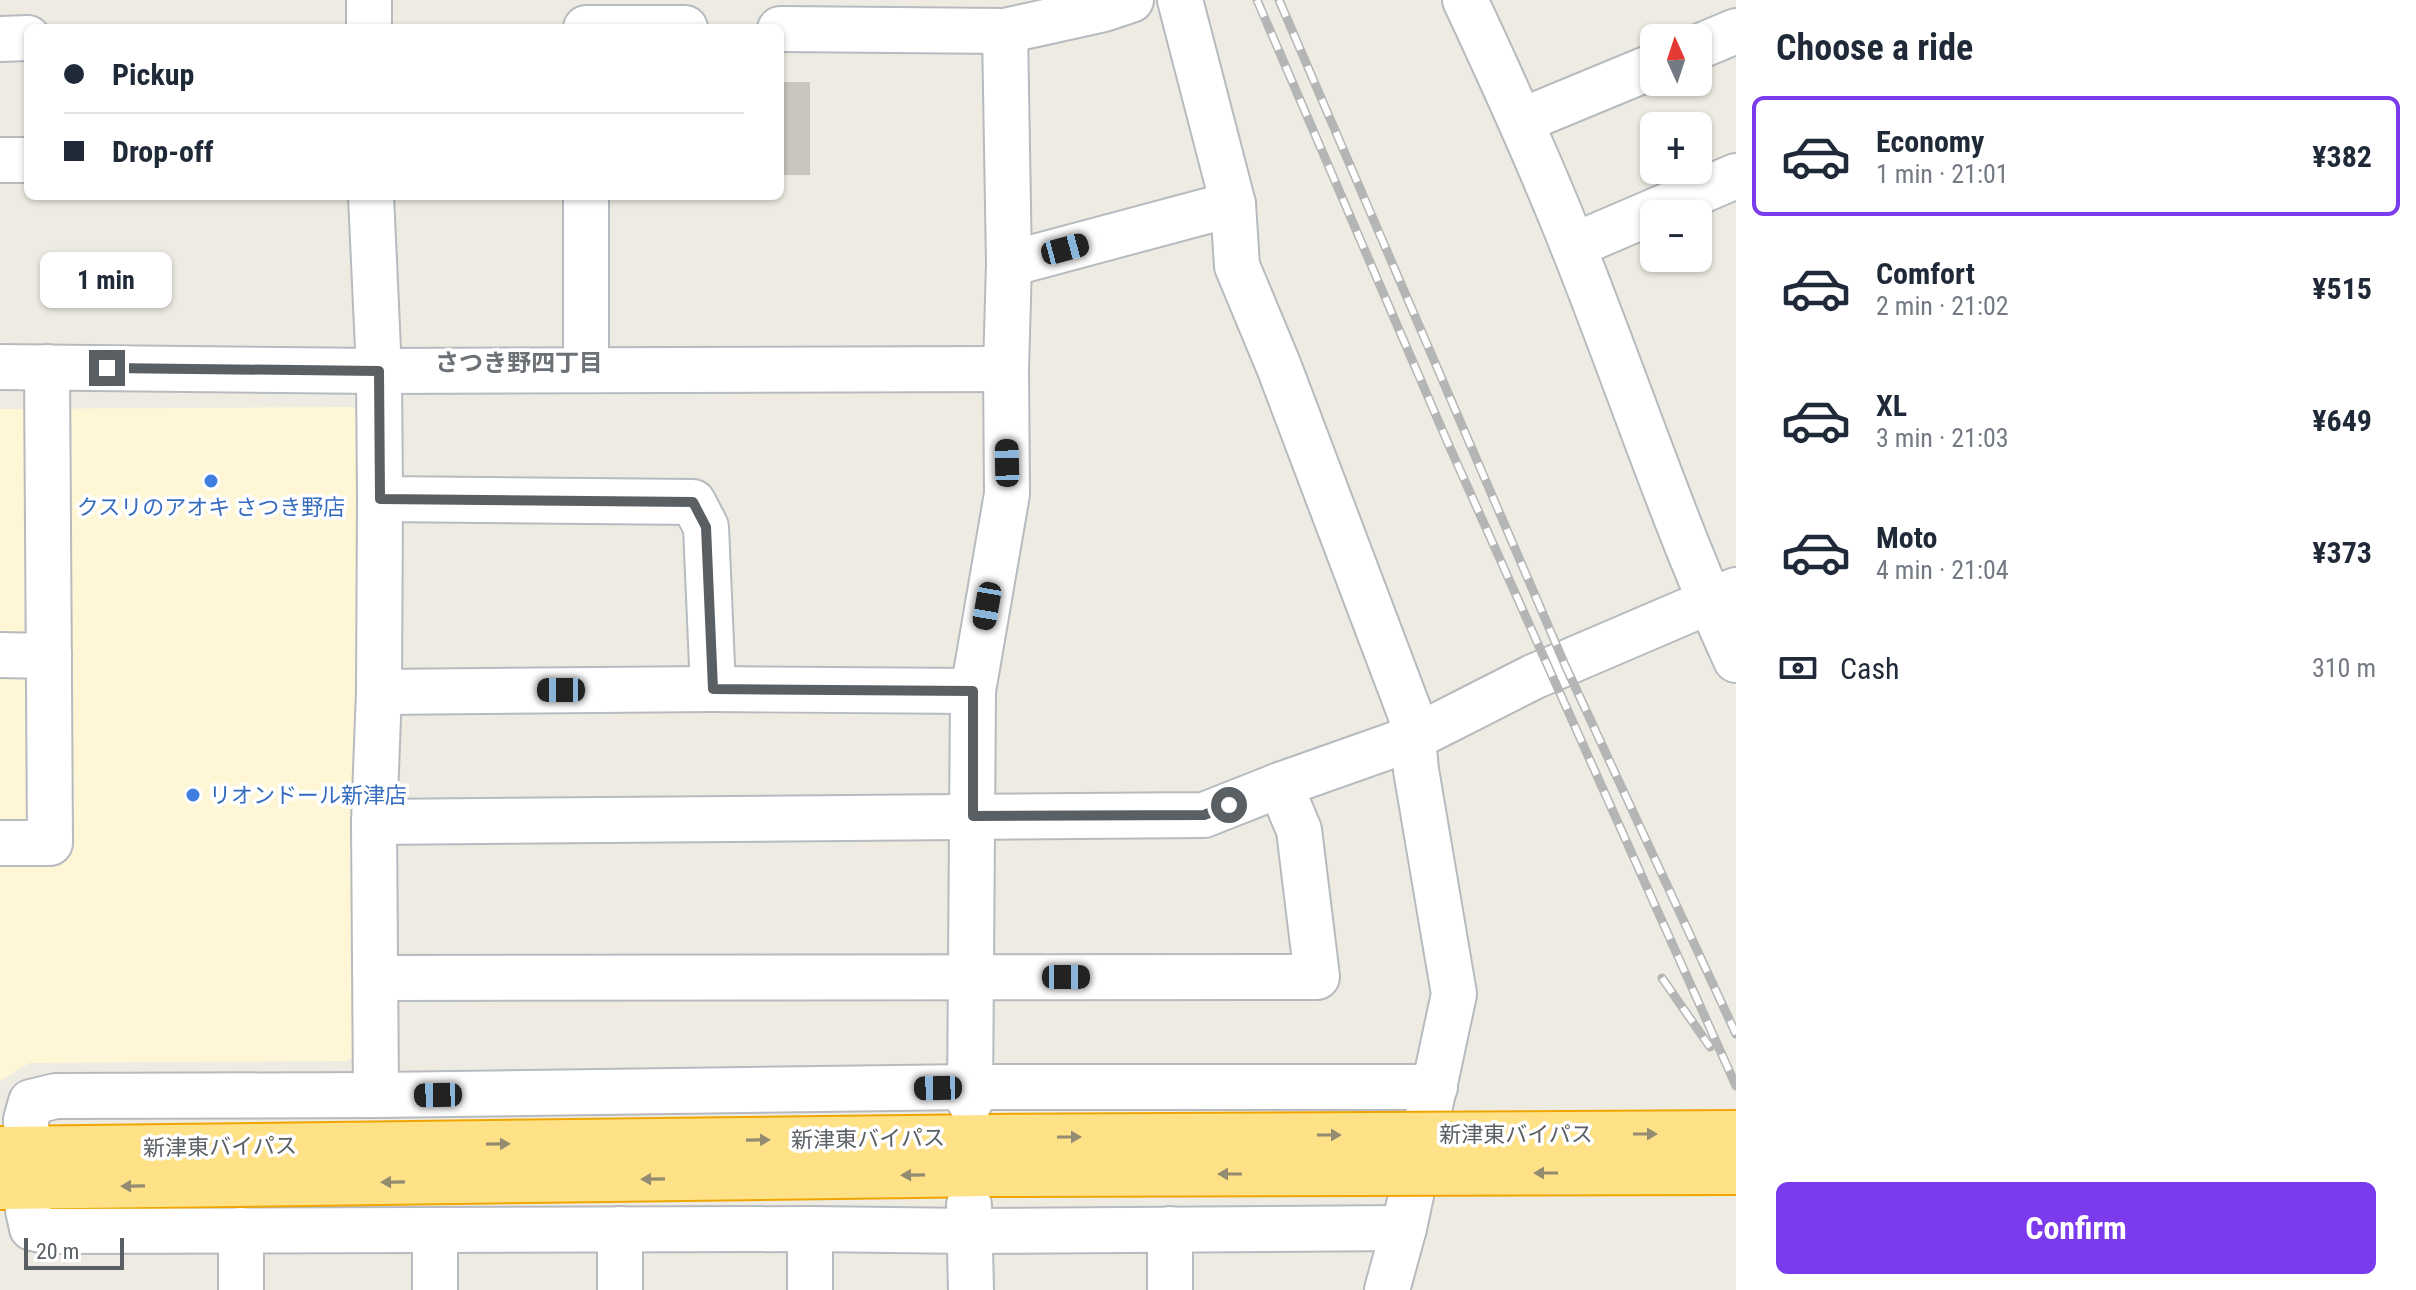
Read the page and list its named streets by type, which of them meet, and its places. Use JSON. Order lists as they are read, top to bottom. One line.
{"streets":{"highway":["新津東バイパス"]},"districts":["さつき野四丁目"],"places":["クスリのアオキ さつき野店","リオンドール新津店"],"scale_bar":"20 m","north":"top","page":{"heading":"Choose a ride","map_buttons":["+","−"],"banner":["Pickup","Drop-off"],"list":[{"name":"Economy","note":"1 min · 21:01","value":"¥382"},{"name":"Comfort","note":"2 min · 21:02","value":"¥515"},{"name":"XL","note":"3 min · 21:03","value":"¥649"},{"name":"Moto","note":"4 min · 21:04","value":"¥373"}],"bubble":"1 min","pay":["Cash","310 m"],"buttons":"Confirm","scale":"20 m"}}
